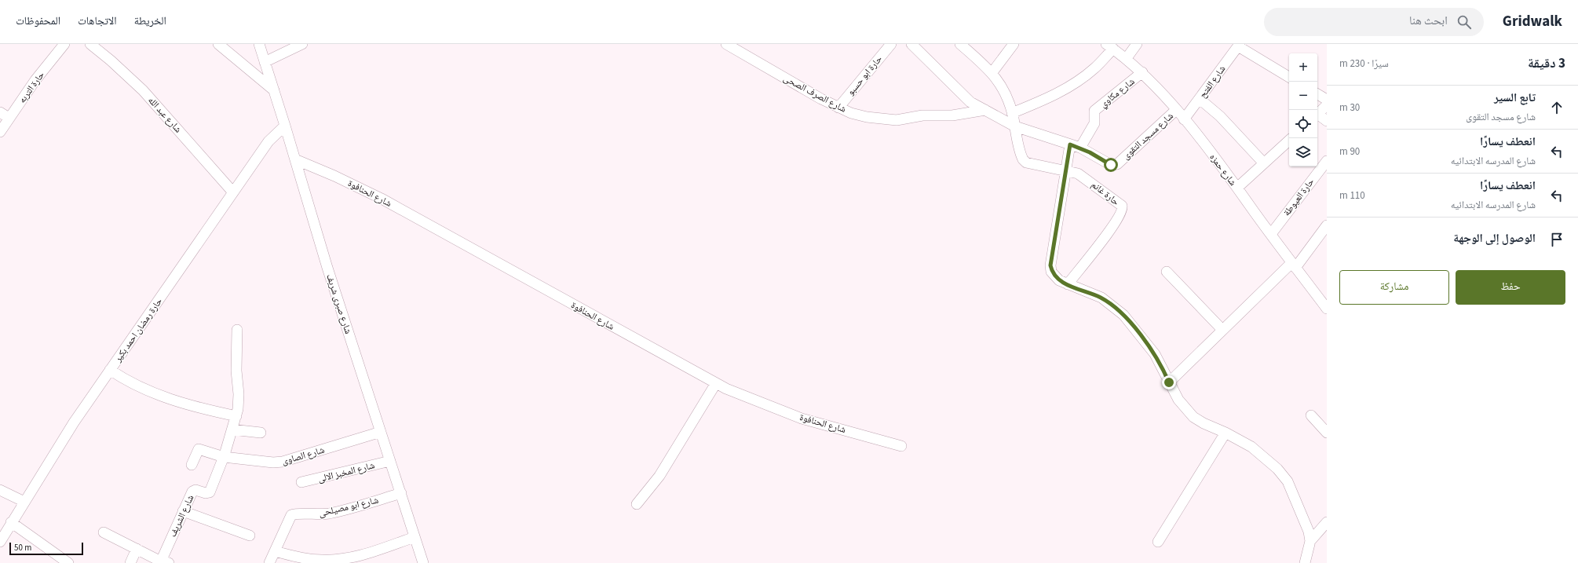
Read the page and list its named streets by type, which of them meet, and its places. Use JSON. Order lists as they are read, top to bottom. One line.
{"streets":{"street":["حارة ابو حسبو","شارع الفتح","حارة التربه","شارع مكاوي","شارع الصرف الصحى","شارع عبد الله","شارع مسجد التقوى","شارع حمزه","شارع الحنافوة","حارة غانم","حارة العيوطة","شارع صبرى شريف","حارة رمضان احمد بكير","شارع الصاوى","شارع المخبز الالى","شارع ابو مصيلحى","شارع الشريف"]},"crossings":[["حارة ابو حسبو","شارع الصرف الصحى"],["شارع الفتح","شارع حمزه"],["شارع مكاوي","شارع مسجد التقوى"],["شارع مكاوي","شارع حمزه"],["شارع الصرف الصحى","شارع مسجد التقوى"],["شارع عبد الله","حارة رمضان احمد بكير"],["شارع مسجد التقوى","شارع حمزه"],["شارع مسجد التقوى","حارة غانم"],["شارع حمزه","حارة العيوطة"],["شارع الحنافوة","شارع صبرى شريف"],["شارع صبرى شريف","حارة رمضان احمد بكير"],["شارع صبرى شريف","شارع الصاوى"],["شارع صبرى شريف","شارع المخبز الالى"],["شارع صبرى شريف","شارع ابو مصيلحى"],["شارع الصاوى","شارع الشريف"]],"scale_bar":"50 m","page":{"header":"Gridwalk","search":"ابحث هنا","nav":["الخريطة","الاتجاهات","المحفوظات"],"heading":["3 دقيقة","سيرًا · 230 m"],"map_buttons":["+","−"],"list":[["تابع السير","شارع مسجد التقوى","30 m"],["انعطف يسارًا","شارع المدرسه الابتدائيه","90 m"],["انعطف يسارًا","شارع المدرسه الابتدائيه","110 m"],"الوصول إلى الوجهة"],"buttons":["حفظ","مشاركة"],"scale":"50 m"}}
